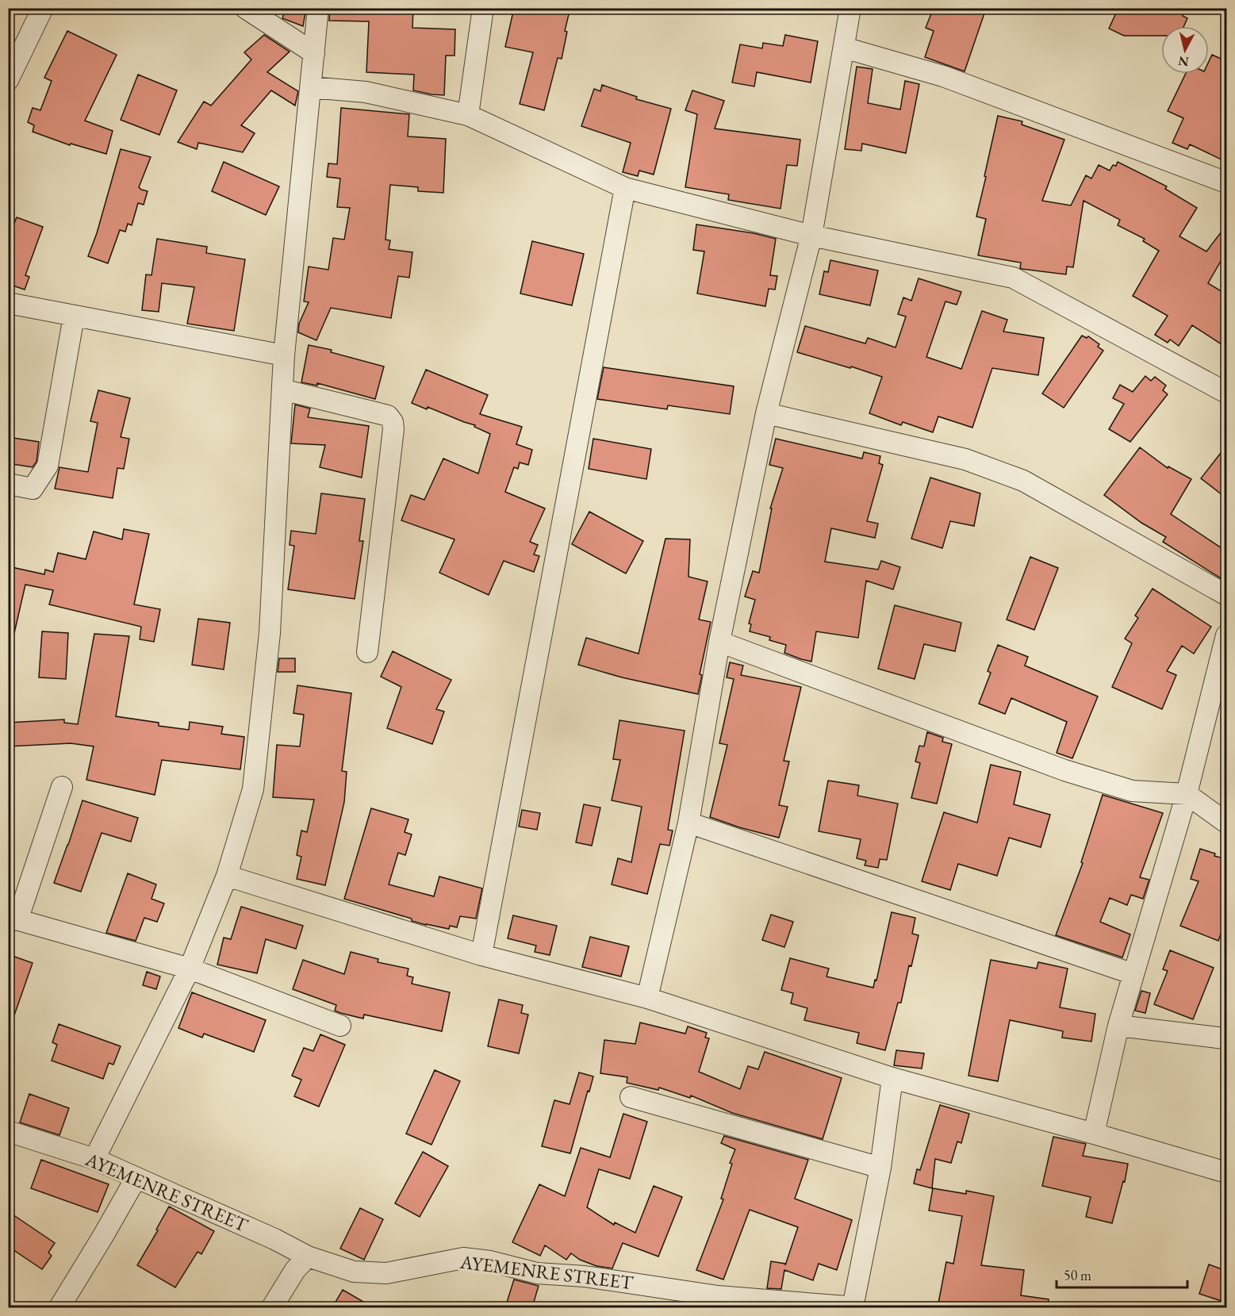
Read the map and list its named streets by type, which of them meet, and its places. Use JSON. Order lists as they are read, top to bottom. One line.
{"streets":{"street":["AYEMENRE STREET"]},"scale_bar":"50 m","north":"bottom"}
